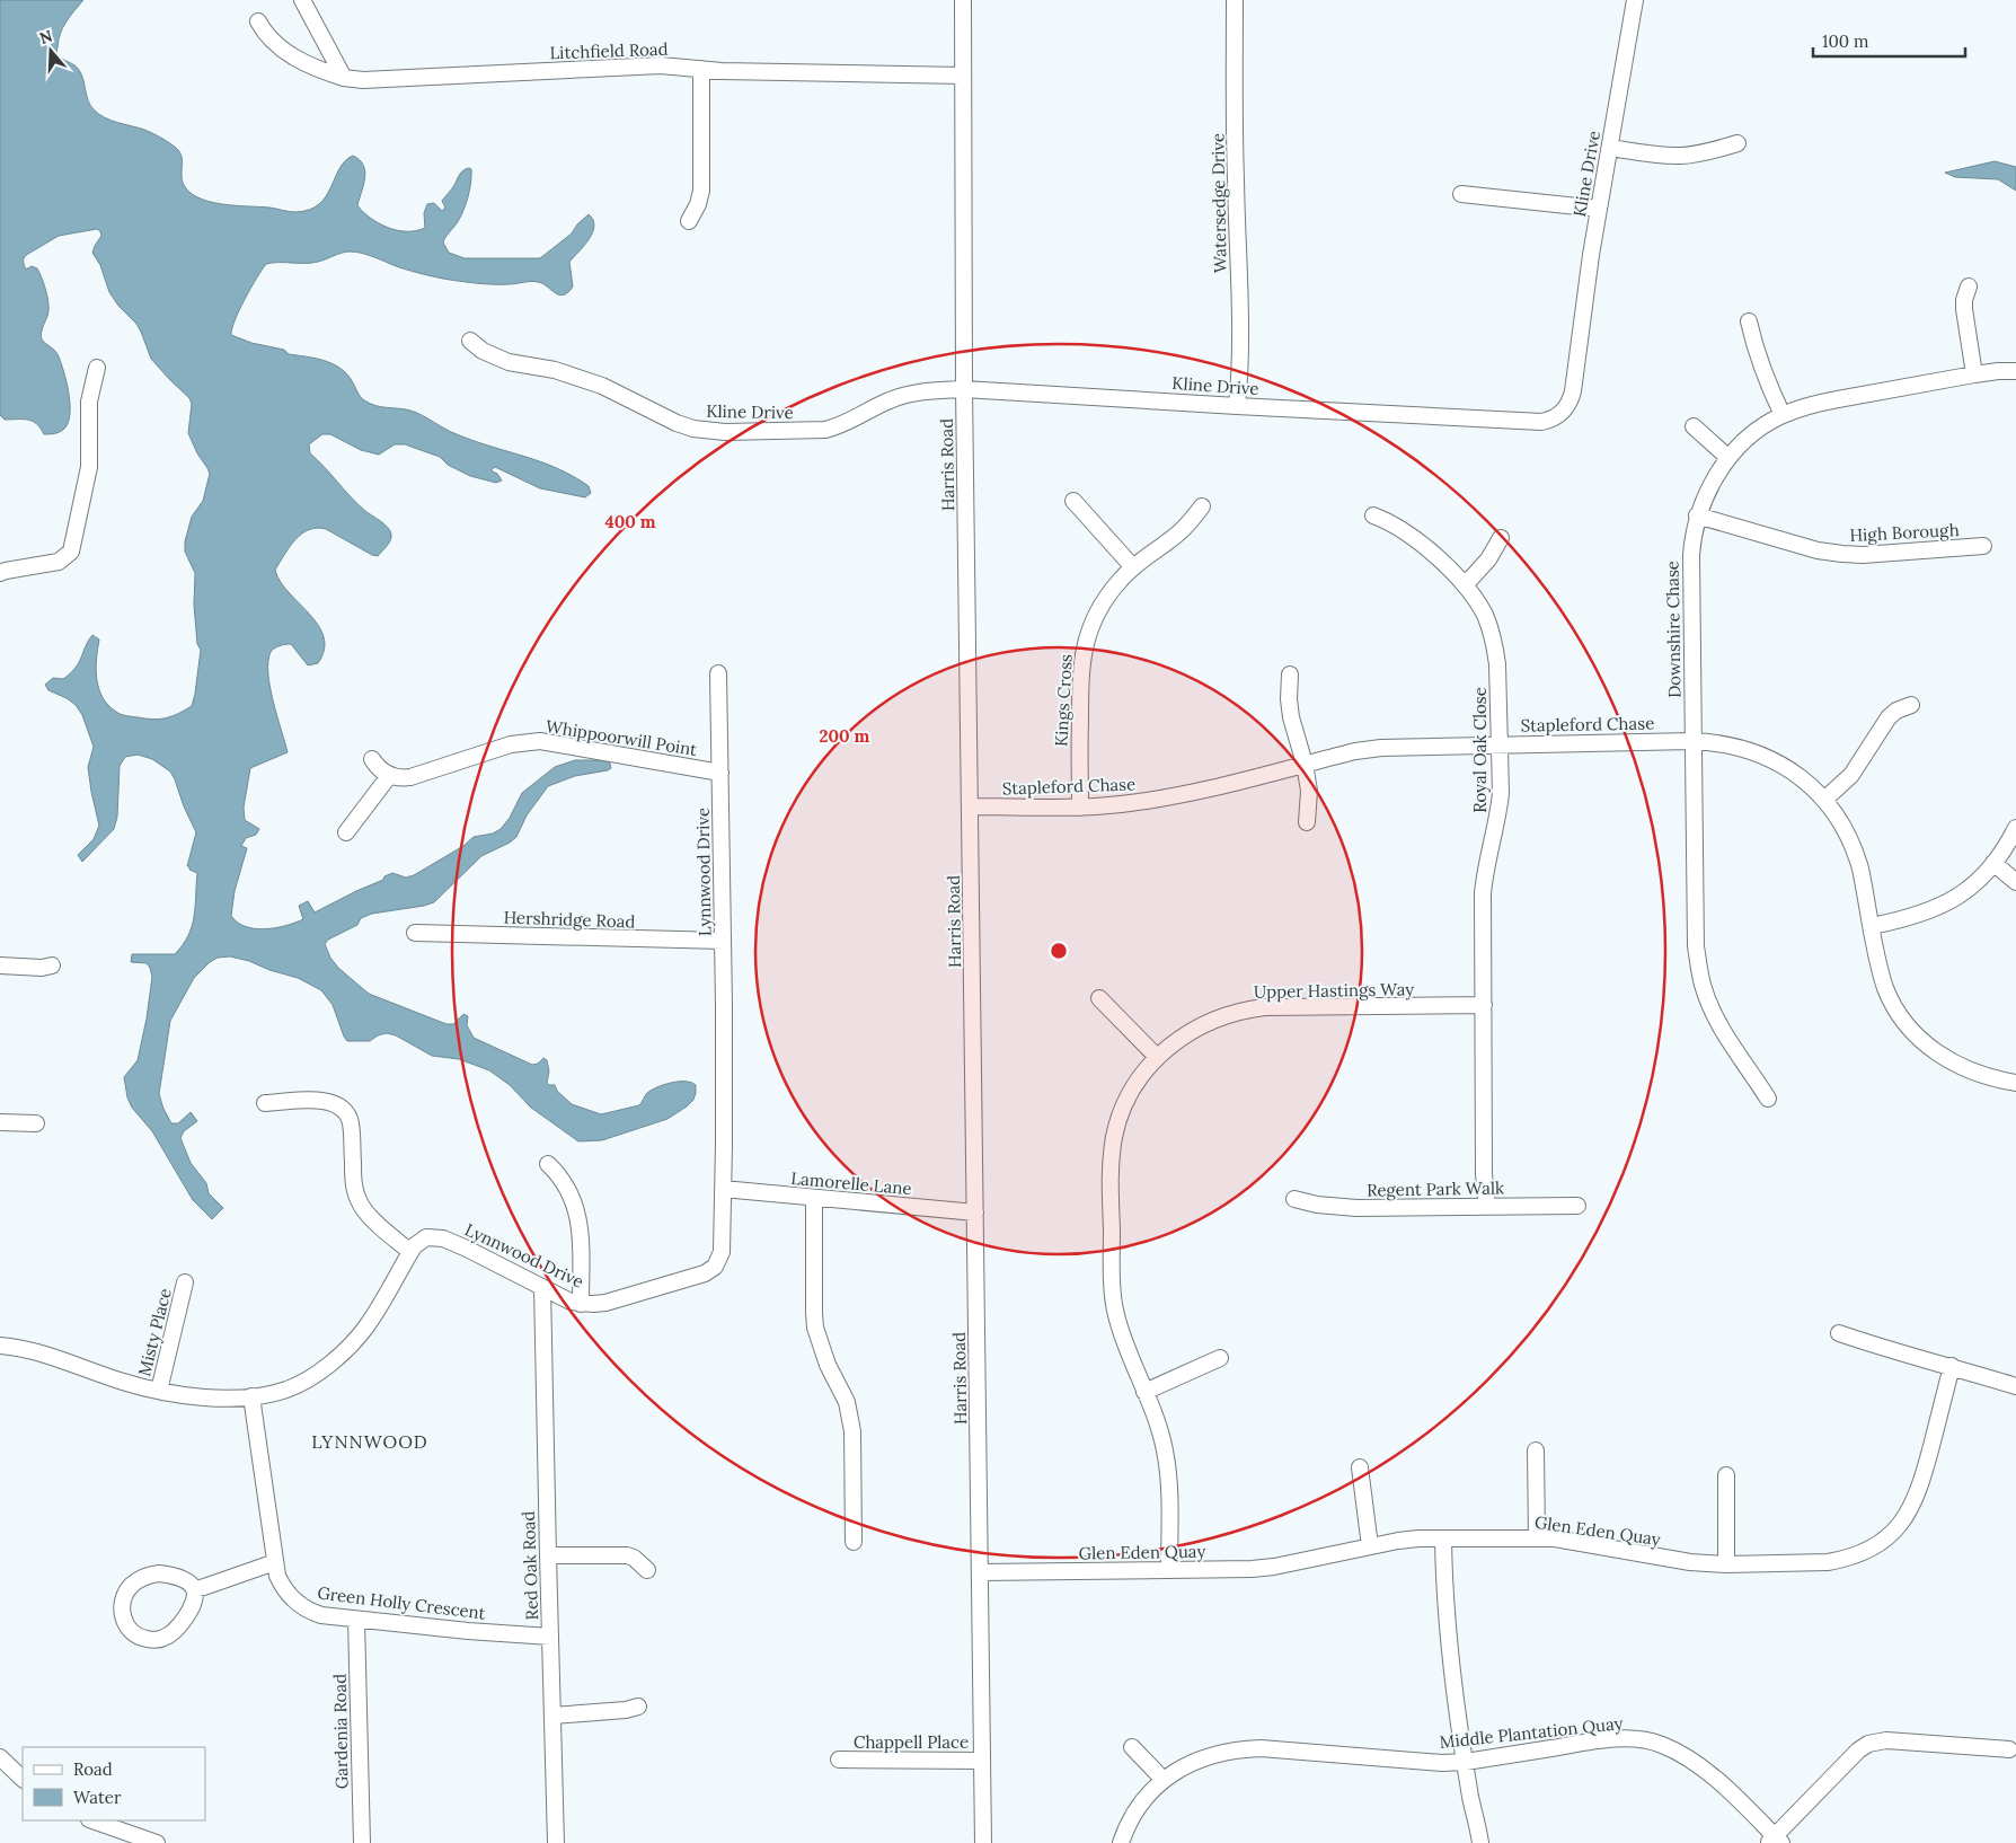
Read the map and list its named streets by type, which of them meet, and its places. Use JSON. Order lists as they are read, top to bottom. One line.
{"streets":{"street":["Litchfield Road","Kline Drive","Watersedge Drive","Harris Road","High Borough","Downshire Chase","Kings Cross","Stapleford Chase","Whippoorwill Point","Royal Oak Close","Lynnwood Drive","Hershridge Road","Upper Hastings Way","Lamorelle Lane","Regent Park Walk","Misty Place","Glen Eden Quay","Red Oak Road","Green Holly Crescent","Gardenia Road","Middle Plantation Quay","Chappell Place"]},"crossings":[["Litchfield Road","Harris Road"],["Kline Drive","Watersedge Drive"],["Kline Drive","Harris Road"],["Harris Road","Stapleford Chase"],["Harris Road","Lamorelle Lane"],["Harris Road","Glen Eden Quay"],["Harris Road","Chappell Place"],["High Borough","Downshire Chase"],["Downshire Chase","Stapleford Chase"],["Kings Cross","Stapleford Chase"],["Stapleford Chase","Royal Oak Close"],["Whippoorwill Point","Lynnwood Drive"],["Royal Oak Close","Upper Hastings Way"],["Royal Oak Close","Regent Park Walk"],["Lynnwood Drive","Hershridge Road"],["Lynnwood Drive","Lamorelle Lane"],["Lynnwood Drive","Misty Place"],["Lynnwood Drive","Red Oak Road"],["Lynnwood Drive","Green Holly Crescent"],["Upper Hastings Way","Glen Eden Quay"],["Red Oak Road","Green Holly Crescent"],["Green Holly Crescent","Gardenia Road"]],"districts":["LYNNWOOD"],"legend":["Road","Water"],"scale_bar":"100 m","north":"top","rings":["400 m","200 m"]}
